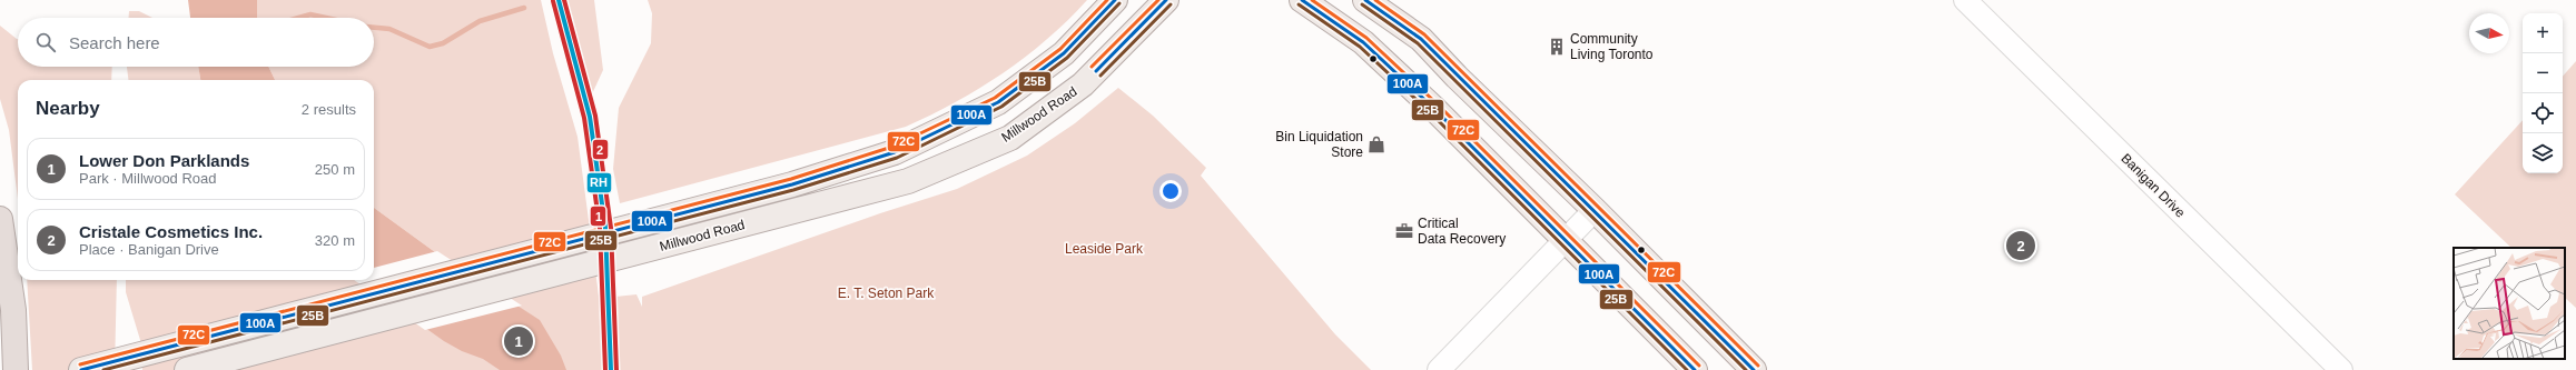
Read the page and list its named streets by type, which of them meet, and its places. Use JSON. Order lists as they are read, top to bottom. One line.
{"streets":{"main road":["Millwood Road"],"street":["Banigan Drive"]},"parks":["Leaside Park","E. T. Seton Park"],"places":{"building":["Community Living Toronto"],"shop":["Bin Liquidation Store"],"office":["Critical Data Recovery"]},"lines":["transit line RH","rail line 2","transit line 100A","transit line 72C","transit line 1","transit line 25B"],"north":"right","page":{"map_buttons":["+","−"],"search":"Search here","heading":["Nearby","2 results"],"list":[{"mark":"1","name":"Lower Don Parklands","note":"Park · Millwood Road","value":"250 m"},{"mark":"2","name":"Cristale Cosmetics Inc.","note":"Place · Banigan Drive","value":"320 m"}],"pins":["2","1"]}}
